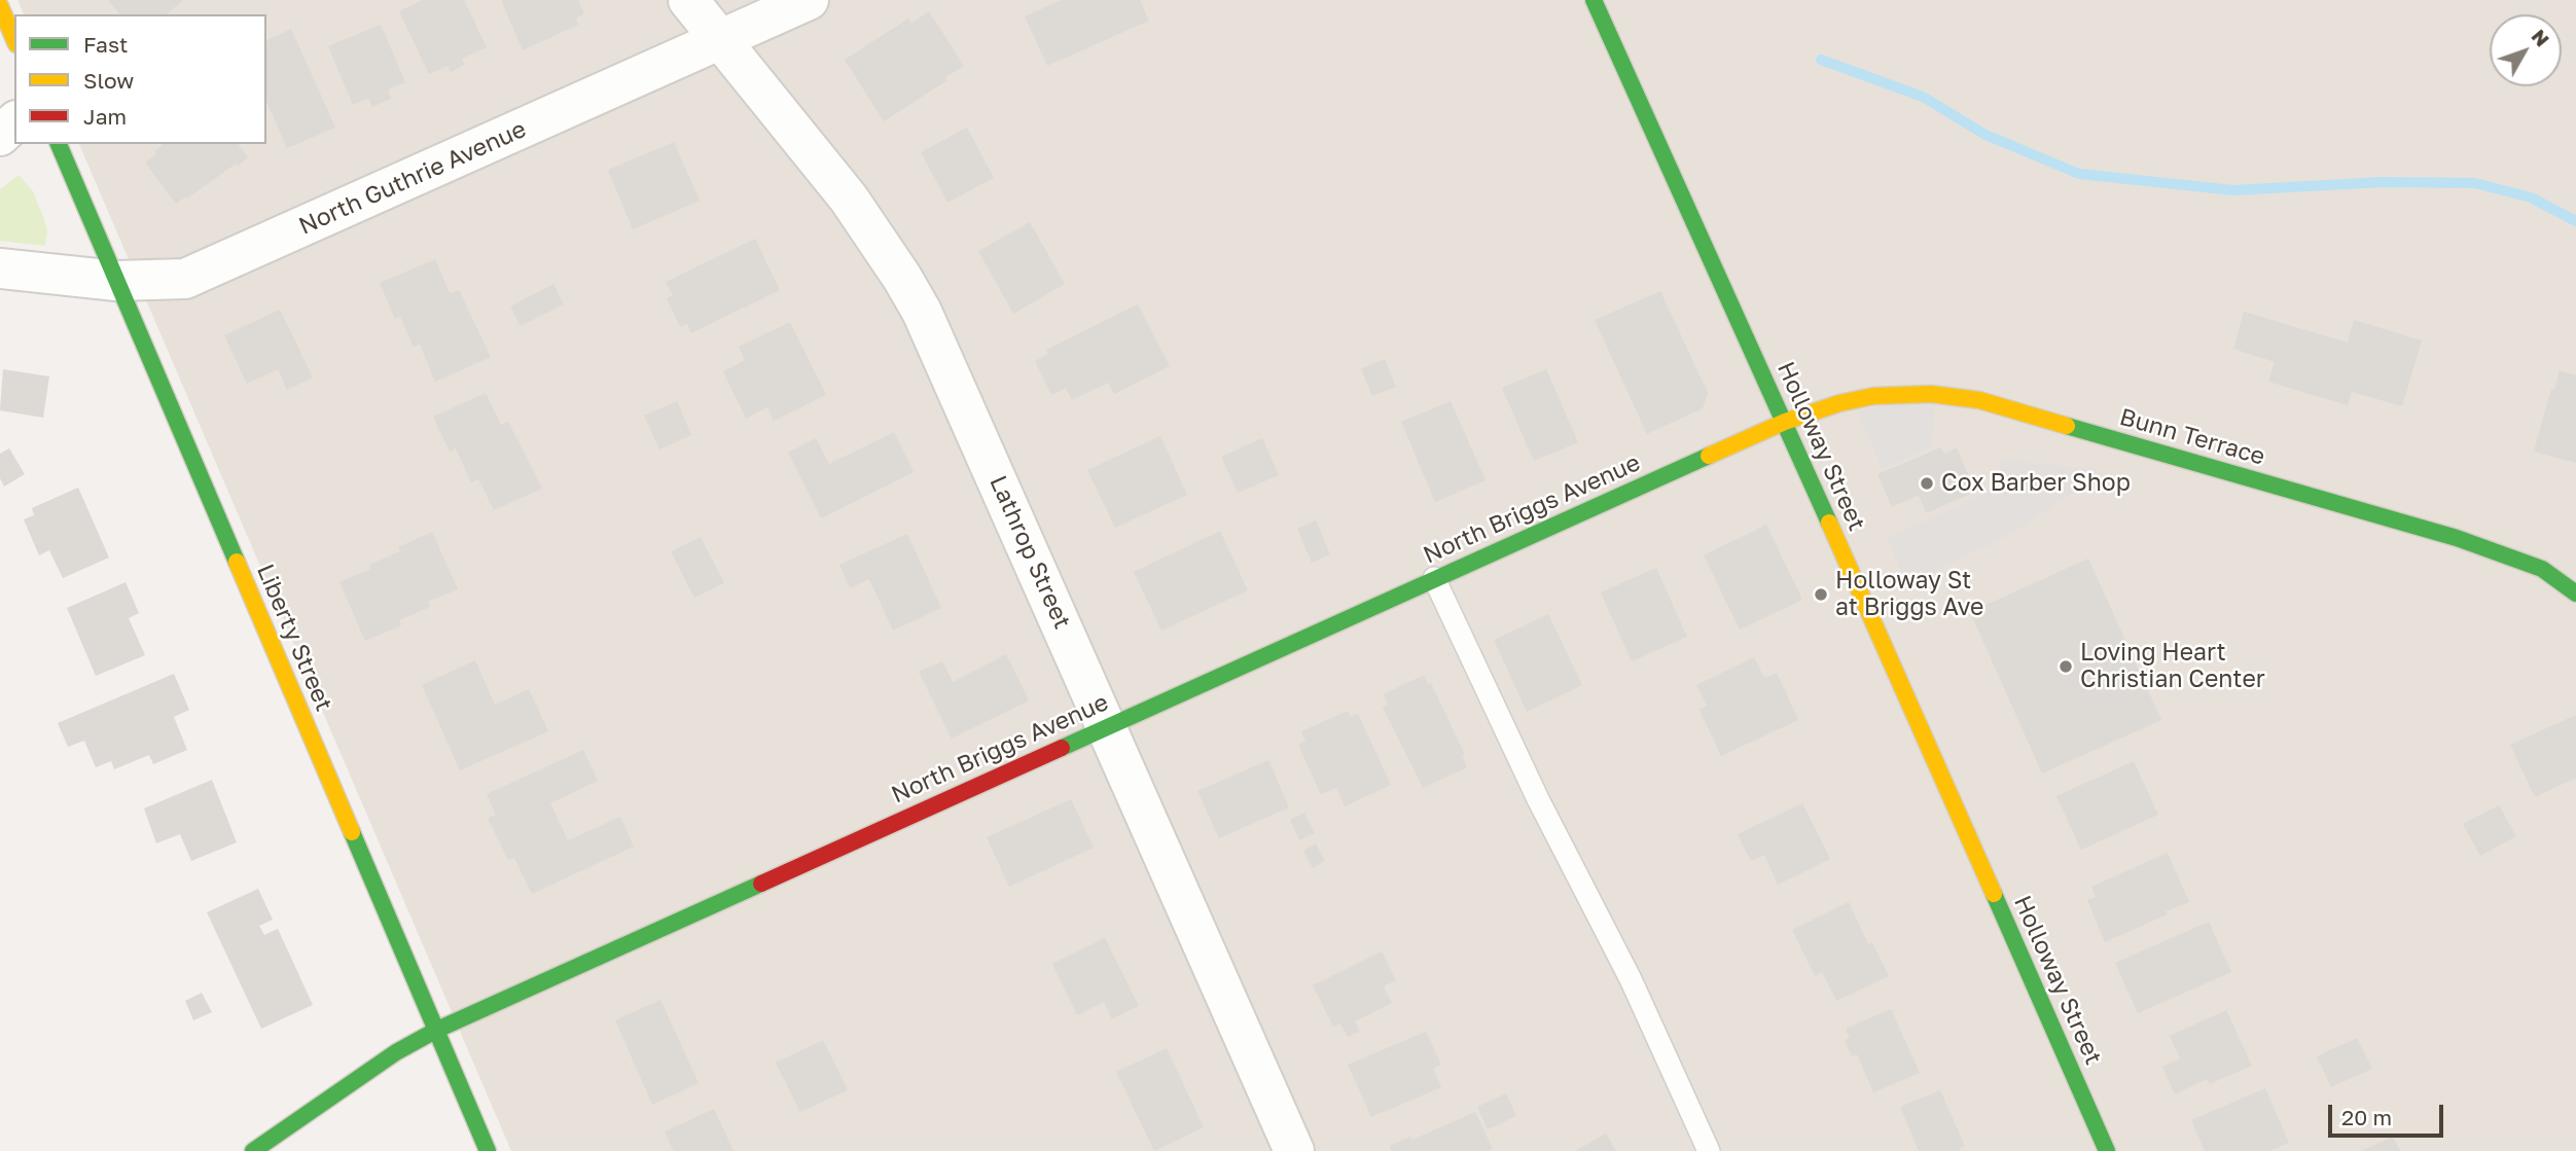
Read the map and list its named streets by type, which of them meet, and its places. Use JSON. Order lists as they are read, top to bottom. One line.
{"streets":{"street":["North Guthrie Avenue","Bunn Terrace","Holloway Street","North Briggs Avenue","Lathrop Street","Liberty Street"]},"crossings":[["North Guthrie Avenue","Lathrop Street"],["North Guthrie Avenue","Liberty Street"],["Bunn Terrace","Holloway Street"],["Bunn Terrace","North Briggs Avenue"],["Holloway Street","North Briggs Avenue"],["North Briggs Avenue","Lathrop Street"],["North Briggs Avenue","Liberty Street"]],"places":["Cox Barber Shop","Holloway St at Briggs Ave","Loving Heart Christian Center"],"legend":["Fast","Slow","Jam"],"scale_bar":"20 m","north":"top right"}
